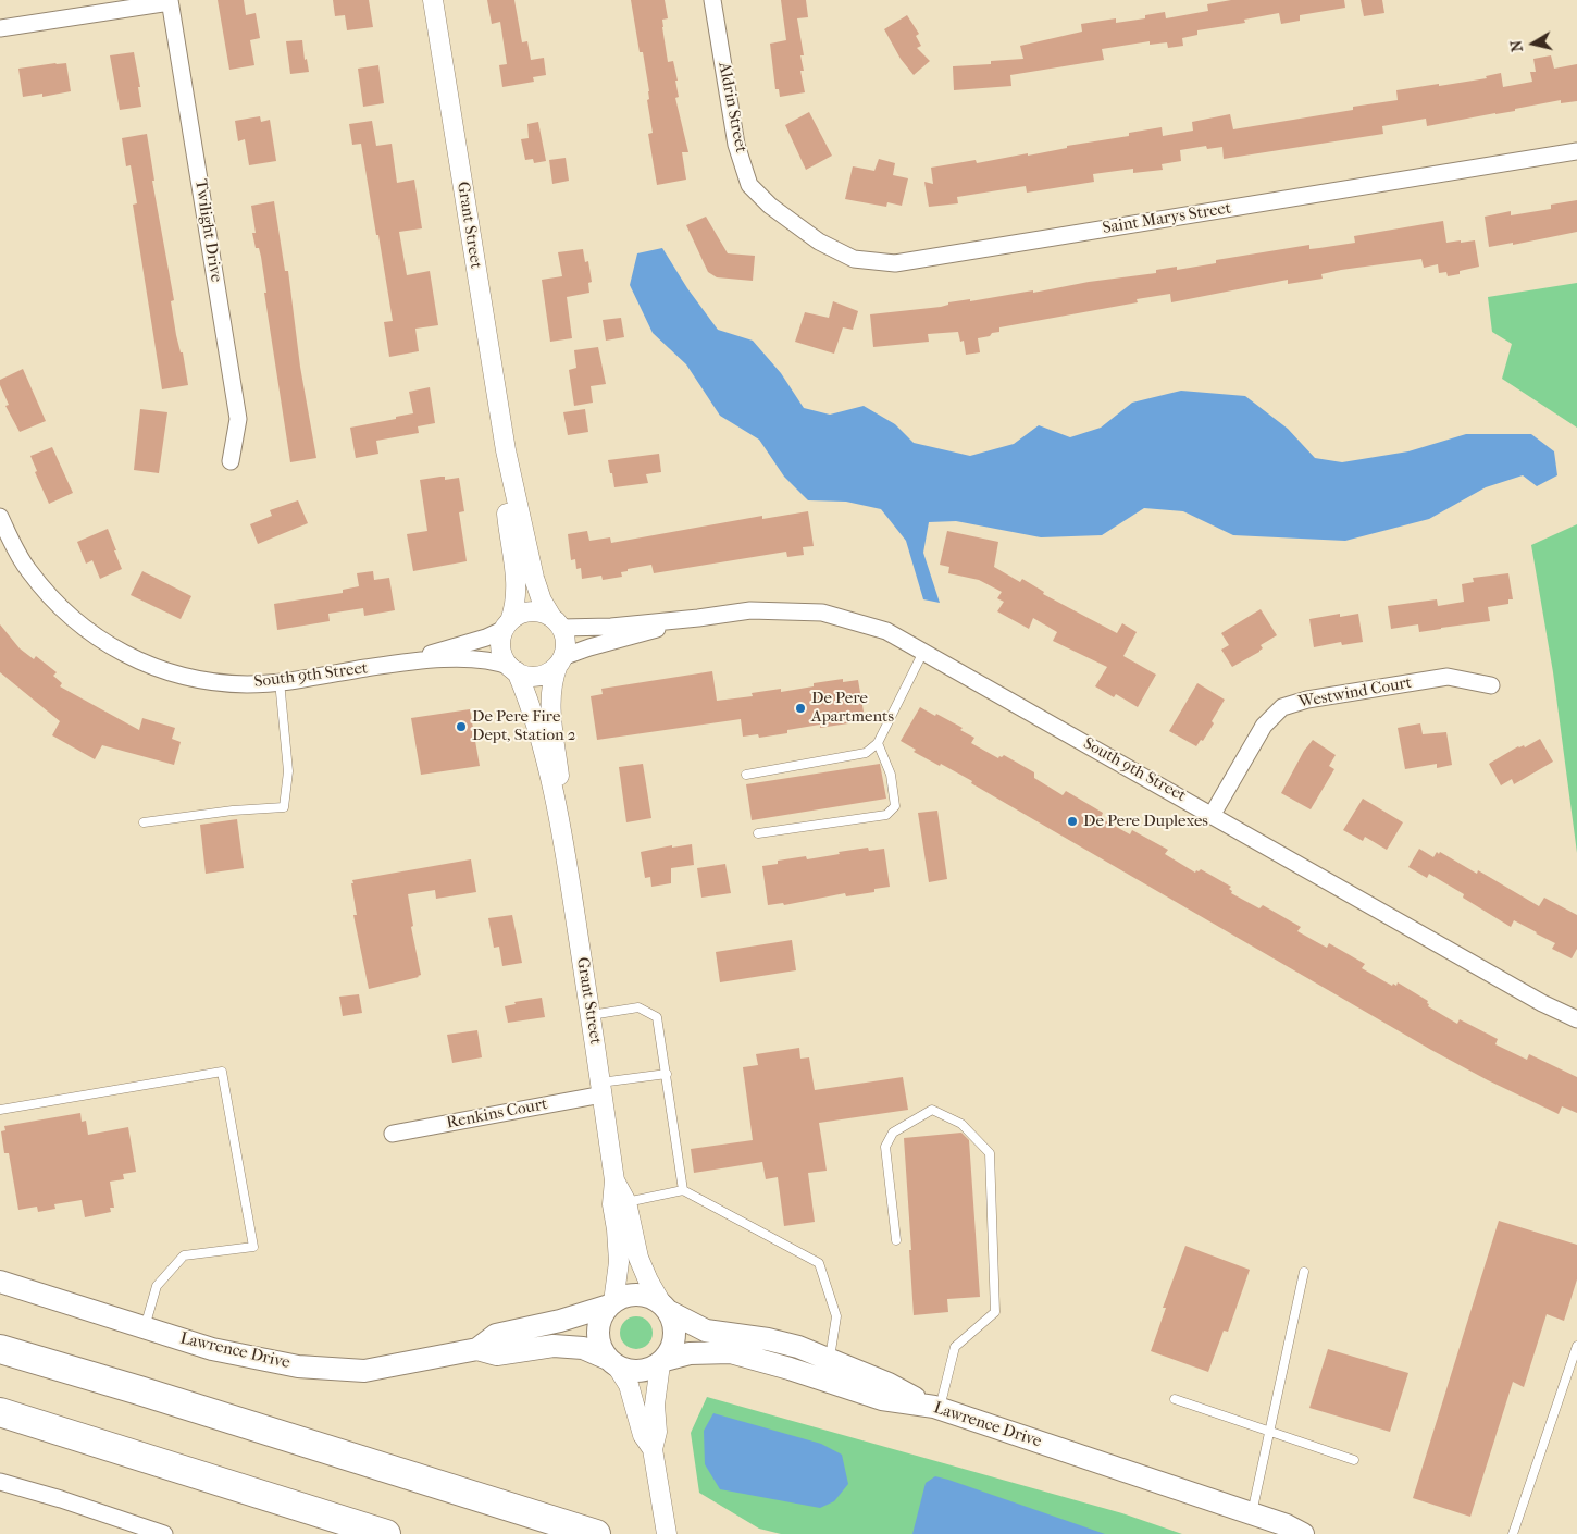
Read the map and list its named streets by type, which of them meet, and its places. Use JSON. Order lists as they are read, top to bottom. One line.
{"streets":{"main road":["Lawrence Drive"],"street":["Aldrin Street","Saint Marys Street","Grant Street","Twilight Drive","South 9th Street","Westwind Court","Renkins Court"]},"crossings":[["Aldrin Street","Saint Marys Street"],["Grant Street","South 9th Street"],["Grant Street","Renkins Court"],["Grant Street","Lawrence Drive"],["South 9th Street","Westwind Court"]],"places":["De Pere Apartments","De Pere Fire Dept, Station 2","De Pere Duplexes"],"north":"left"}
